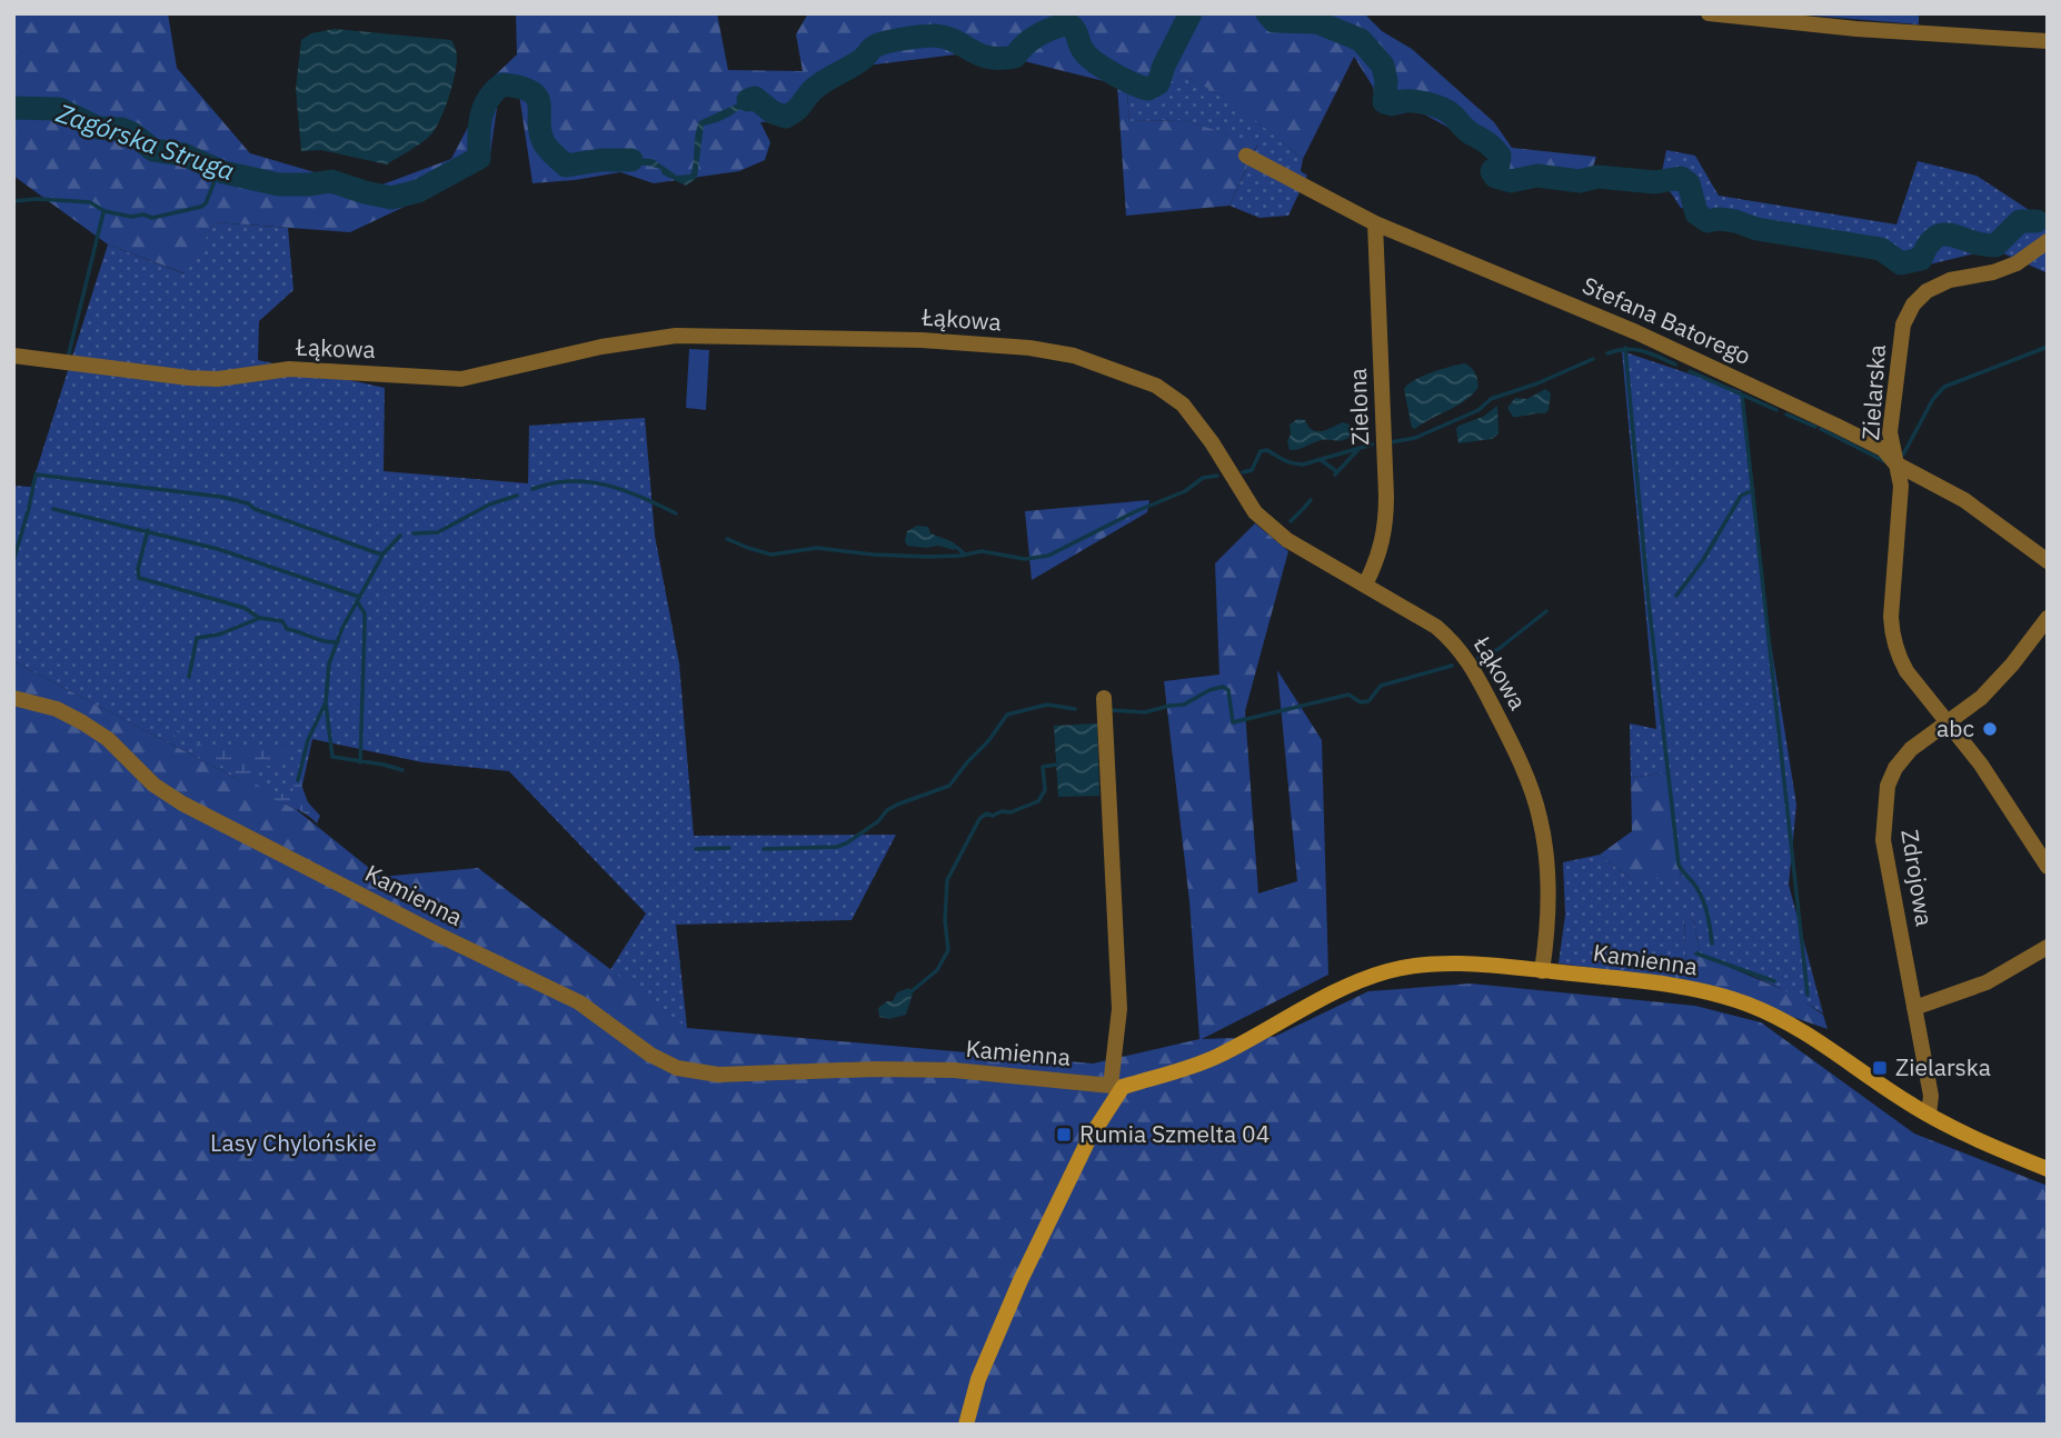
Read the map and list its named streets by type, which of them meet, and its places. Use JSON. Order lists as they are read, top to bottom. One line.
{"streets":{"street":["Łąkowa","Stefana Batorego","Zielarska","Zielona","Zdrojowa","Kamienna"]},"crossings":[["Łąkowa","Zielona"],["Łąkowa","Kamienna"],["Stefana Batorego","Zielarska"],["Stefana Batorego","Zielona"],["Zielarska","Zdrojowa"],["Zdrojowa","Kamienna"]],"water":["Zagórska Struga"],"parks":["Lasy Chylońskie"],"places":{"other":["abc"],"transit":["Zielarska","Rumia Szmelta 04"]}}
